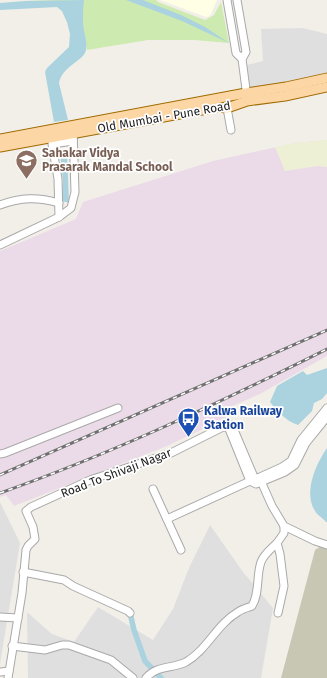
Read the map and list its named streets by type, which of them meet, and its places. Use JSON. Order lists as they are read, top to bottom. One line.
{"streets":{"main road":["Old Mumbai - Pune Road"],"street":["Road To Shivaji Nagar"]},"places":{"school or university":["Sahakar Vidya Prasarak Mandal School"],"bus stop":["Kalwa Railway Station"]}}
